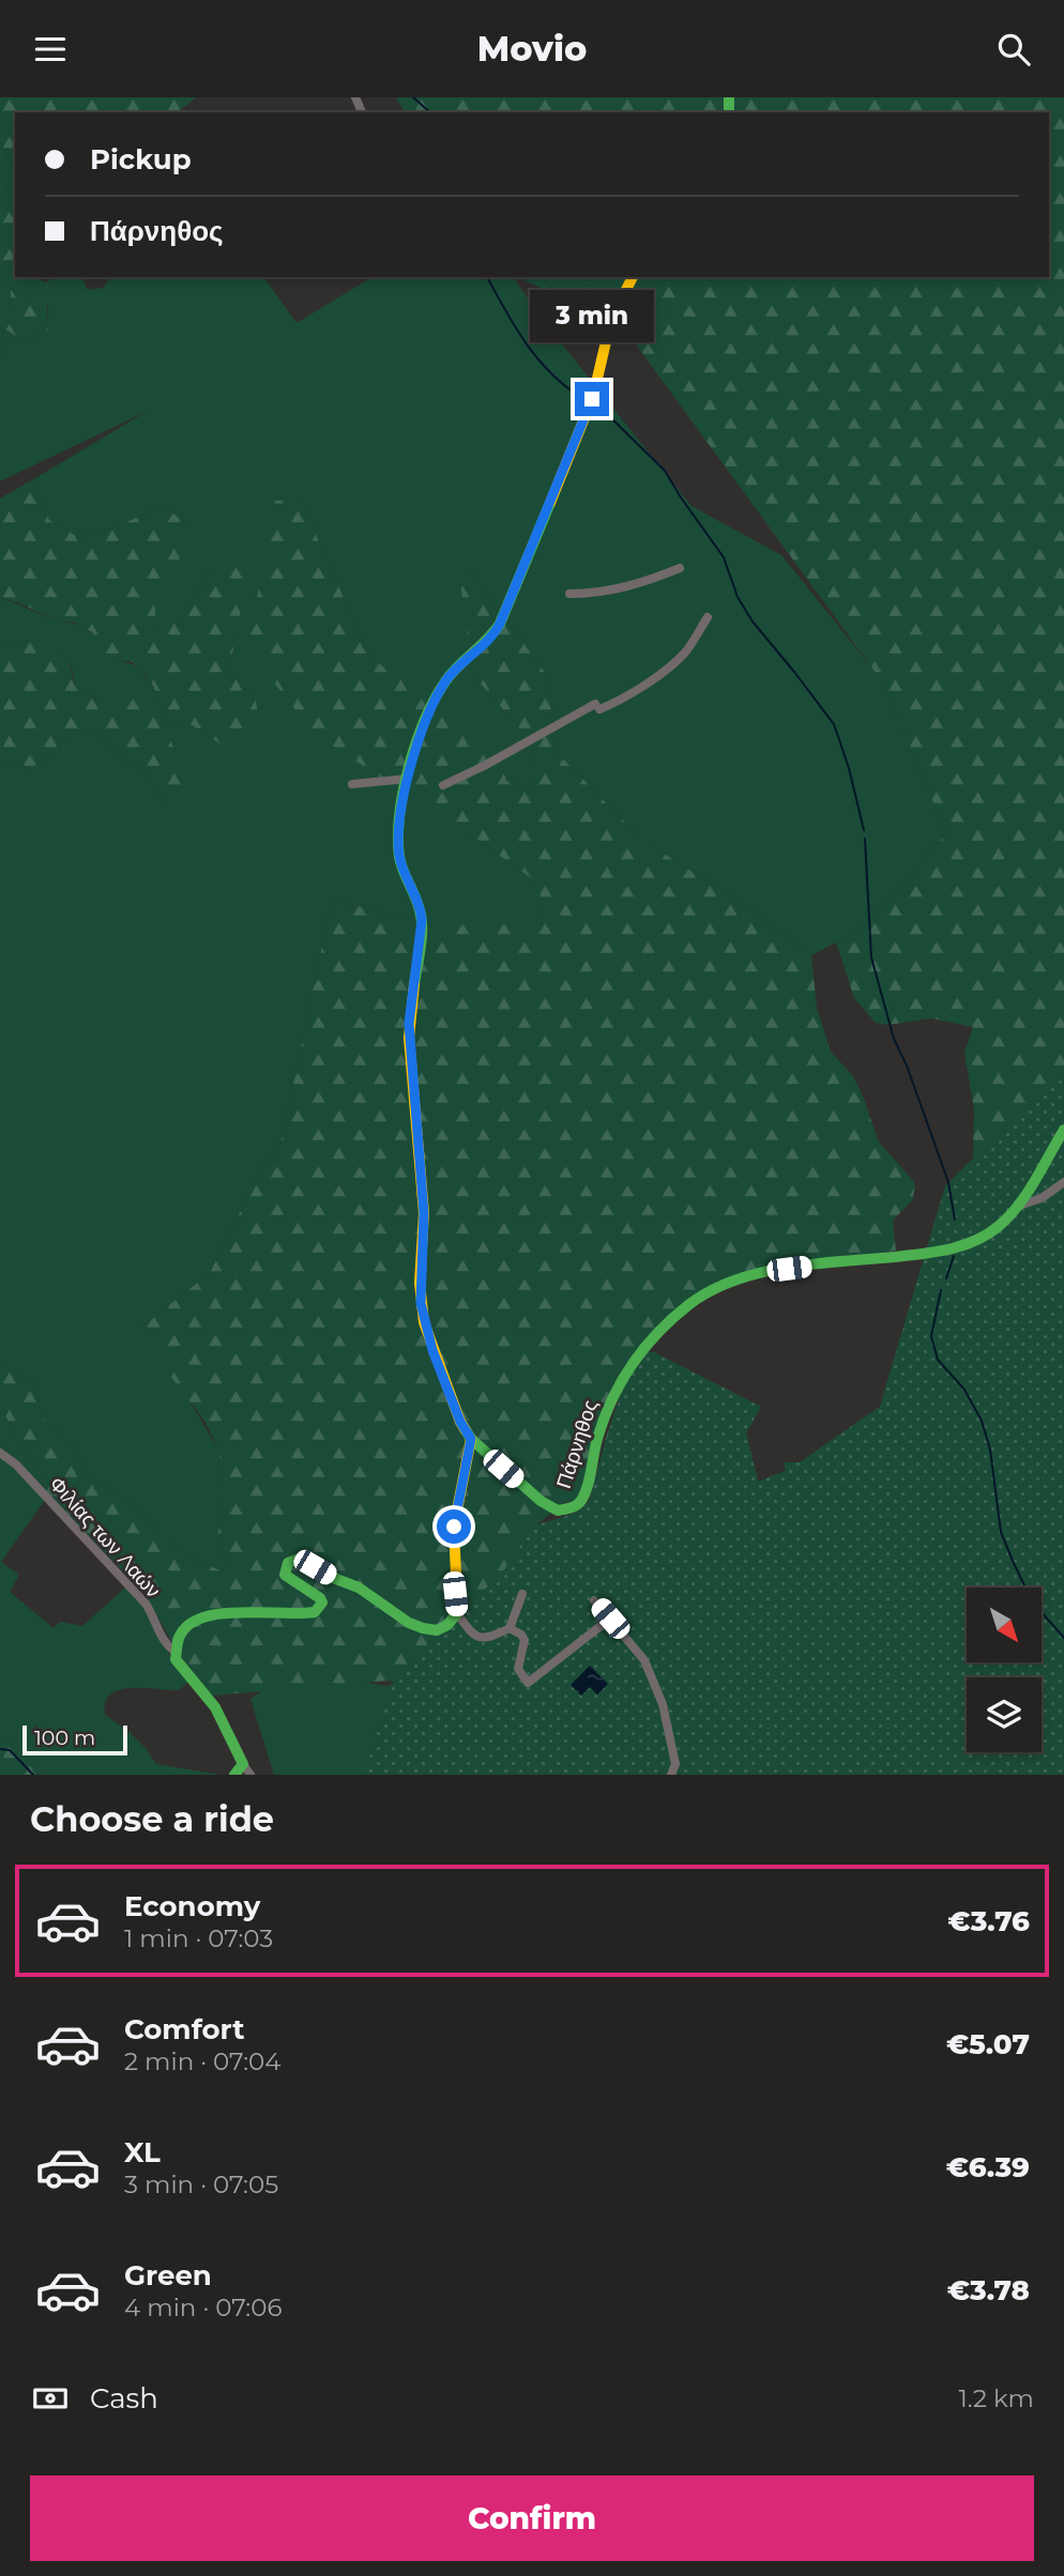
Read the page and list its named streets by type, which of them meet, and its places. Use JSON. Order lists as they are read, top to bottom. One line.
{"streets":{"main road":["Πάρνηθος"],"street":["Φιλίας των Λαών"]},"scale_bar":"100 m","north":"bottom right","page":{"header":"Movio","banner":["Pickup","Πάρνηθος"],"bubble":"3 min","scale":"100 m","heading":"Choose a ride","list":[{"name":"Economy","note":"1 min · 07:03","value":"€3.76"},{"name":"Comfort","note":"2 min · 07:04","value":"€5.07"},{"name":"XL","note":"3 min · 07:05","value":"€6.39"},{"name":"Green","note":"4 min · 07:06","value":"€3.78"}],"pay":["Cash","1.2 km"],"buttons":"Confirm"}}
